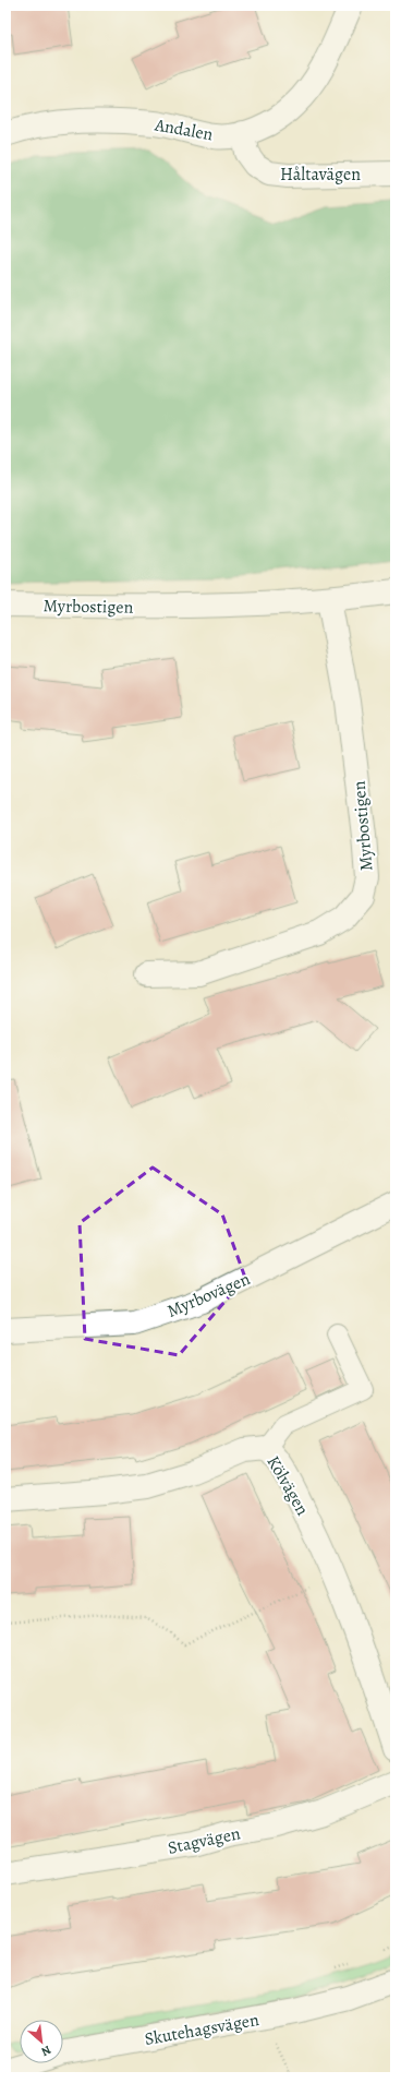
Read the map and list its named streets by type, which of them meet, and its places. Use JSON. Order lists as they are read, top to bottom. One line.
{"streets":{"street":["Andalen","Håltavägen","Myrbostigen","Myrbovägen","Kölvägen","Stagvägen","Skutehagsvägen"]},"crossings":[["Andalen","Håltavägen"]],"north":"bottom right"}
